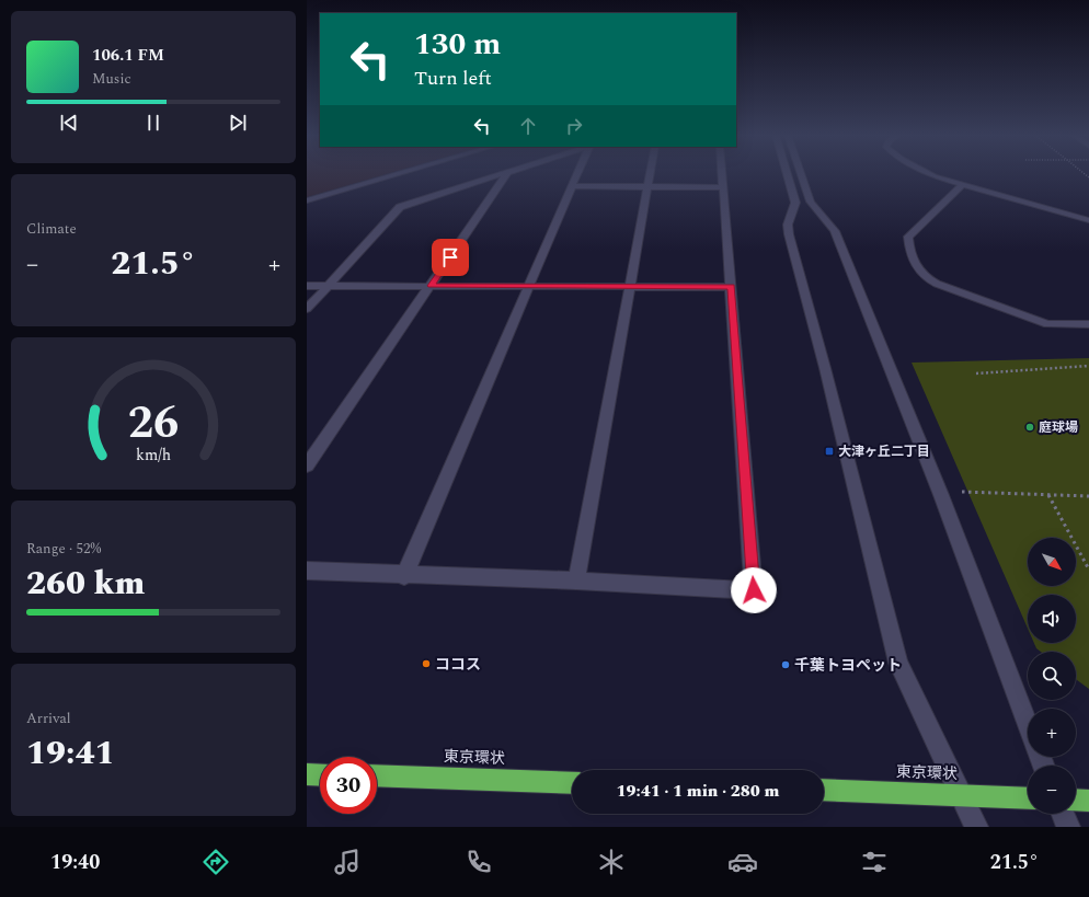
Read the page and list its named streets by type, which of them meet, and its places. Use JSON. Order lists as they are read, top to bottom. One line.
{"streets":{"highway":["東京環状"]},"places":{"other":["庭球場","ココス","千葉トヨペット"],"transit":["大津ヶ丘二丁目"]},"north":"bottom right","page":{"turn":["130 m","Turn left"],"song":["106.1 FM","Music"],"tile":["Climate",["Range · 52%","260 km"],["Arrival","19:41"]],"heat":["−","21.5°","+"],"map_buttons":["+","−"],"limit":"30","trip":"19:41 · 1 min · 280 m","tabs":["19:40","21.5°"],"gauge":["26","km/h"]}}
